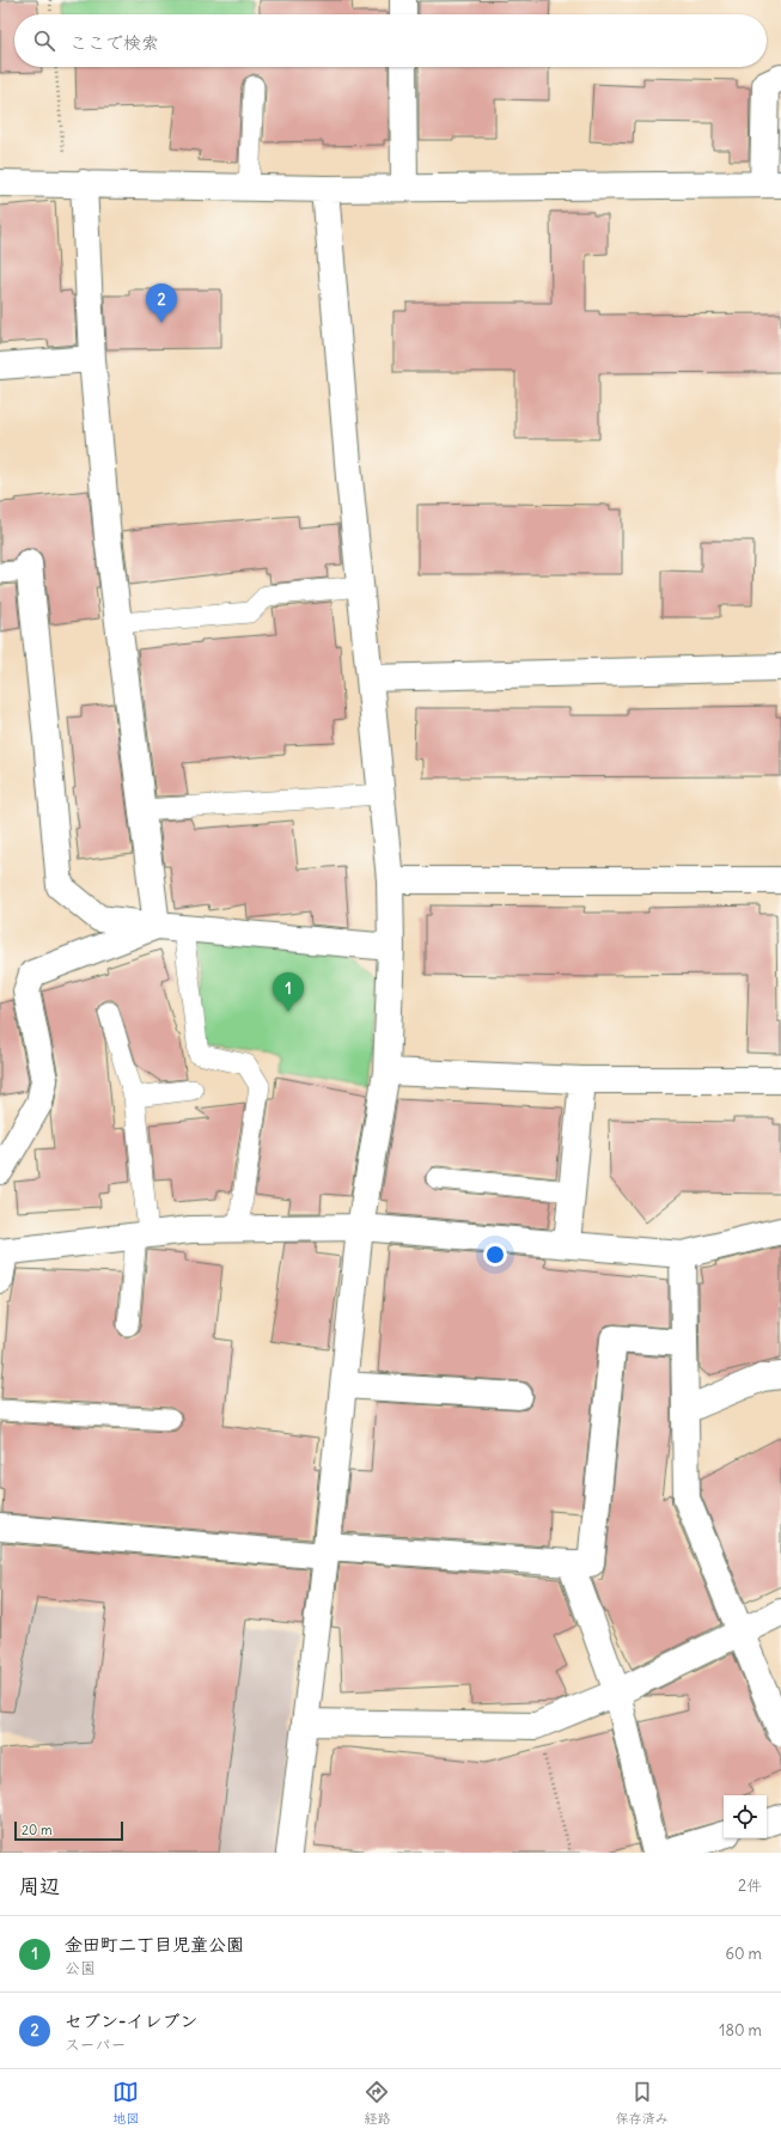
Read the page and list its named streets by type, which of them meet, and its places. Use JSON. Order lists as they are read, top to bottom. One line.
{"scale_bar":"20 m","page":{"search":"ここで検索","pins":["2","1"],"scale":"20 m","heading":["周辺","2件"],"list":[{"mark":"1","name":"金田町二丁目児童公園","note":"公園","value":"60 m"},{"mark":"2","name":"セブン-イレブン","note":"スーパー","value":"180 m"}],"nav":["地図","経路","保存済み"]}}
